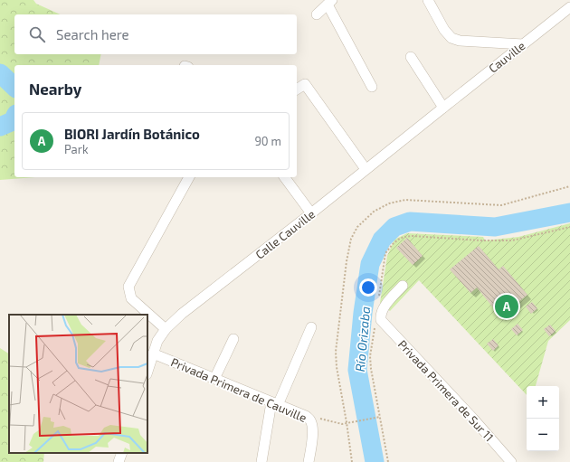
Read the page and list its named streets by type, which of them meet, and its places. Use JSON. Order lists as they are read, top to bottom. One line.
{"streets":{"street":["Cauville","Calle Cauville","Privada Primera de Cauville","Privada Primera de Sur 11"]},"crossings":[["Cauville","Calle Cauville"],["Calle Cauville","Privada Primera de Cauville"]],"water":["Río Orizaba"],"page":{"search":"Search here","heading":"Nearby","list":[{"mark":"A","name":"BIORI Jardín Botánico","note":"Park","value":"90 m"}],"pins":"A","map_buttons":["+","−"]}}
